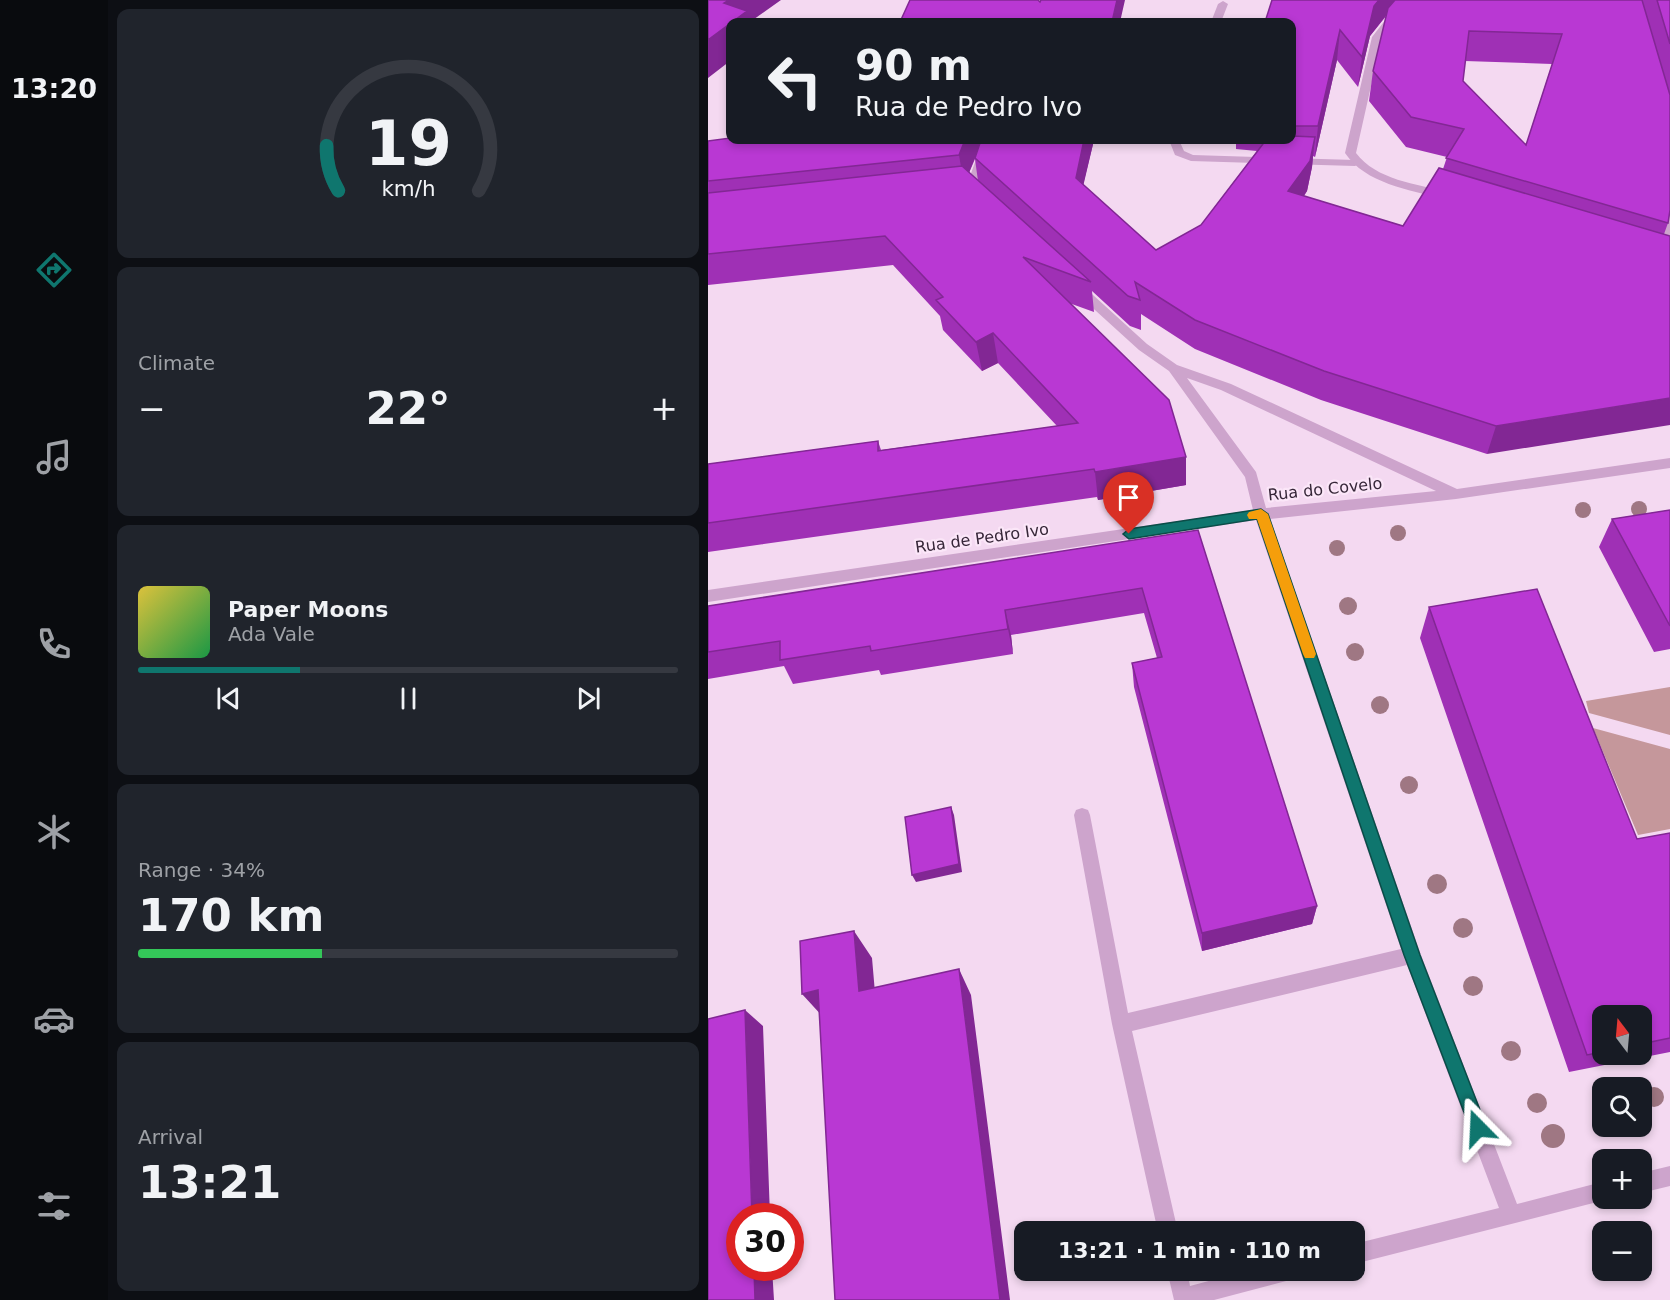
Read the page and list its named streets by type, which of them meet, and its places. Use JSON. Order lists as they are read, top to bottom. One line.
{"streets":{"street":["Rua do Covelo","Rua de Pedro Ivo"]},"crossings":[["Rua do Covelo","Rua de Pedro Ivo"]],"north":"top","page":{"tabs":"13:20","turn":["90 m","Rua de Pedro Ivo"],"tile":["Climate",["Range · 34%","170 km"],["Arrival","13:21"]],"heat":["−","22°","+"],"song":["Paper Moons","Ada Vale"],"map_buttons":["+","−"],"limit":"30","trip":"13:21 · 1 min · 110 m","gauge":["19","km/h"]}}
